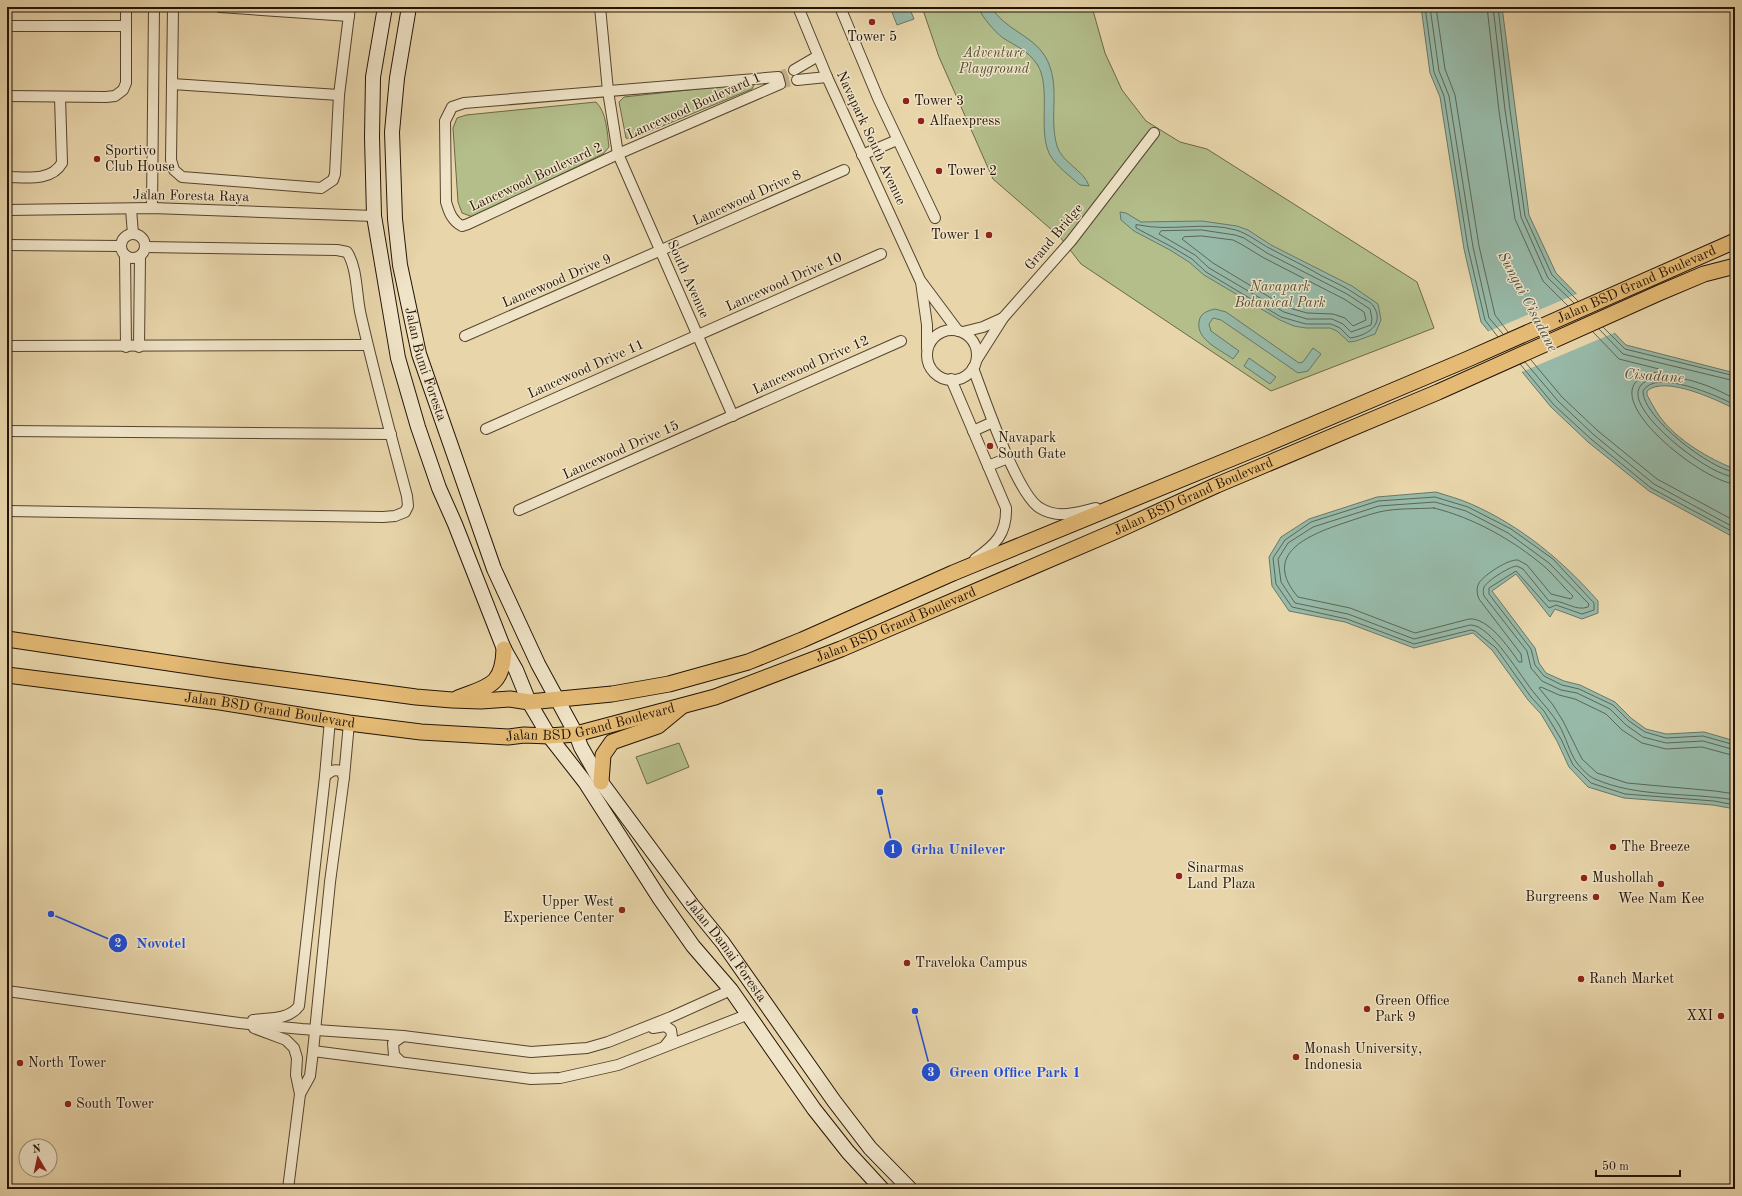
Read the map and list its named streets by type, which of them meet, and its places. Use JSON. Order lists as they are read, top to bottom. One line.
{"streets":{"main road":["Jalan BSD Grand Boulevard","Jalan Bumi Foresta","Jalan Damai Foresta"],"street":["Lancewood Boulevard 1","Navapark South Avenue","Lancewood Boulevard 2","Jalan Foresta Raya","Lancewood Drive 8","Grand Bridge","South Avenue","Lancewood Drive 9","Lancewood Drive 10","Lancewood Drive 12","Lancewood Drive 11","Lancewood Drive 15"]},"crossings":[["Lancewood Boulevard 1","Lancewood Boulevard 2"],["Lancewood Boulevard 1","South Avenue"],["Navapark South Avenue","Grand Bridge"],["Lancewood Boulevard 2","South Avenue"],["Jalan Foresta Raya","Jalan Bumi Foresta"],["Lancewood Drive 8","South Avenue"],["Lancewood Drive 8","Lancewood Drive 9"],["South Avenue","Lancewood Drive 9"],["South Avenue","Lancewood Drive 10"],["South Avenue","Lancewood Drive 12"],["South Avenue","Lancewood Drive 11"],["South Avenue","Lancewood Drive 15"],["Lancewood Drive 10","Lancewood Drive 11"],["Jalan BSD Grand Boulevard","Jalan Bumi Foresta"],["Jalan BSD Grand Boulevard","Jalan Damai Foresta"],["Jalan Bumi Foresta","Jalan Damai Foresta"],["Lancewood Drive 12","Lancewood Drive 15"]],"water":["Sungai Cisadane","Cisadane"],"parks":["Adventure Playground","Navapark Botanical Park"],"places":["Tower 5","Tower 3","Alfaexpress","Sportivo Club House","Tower 2","Tower 1","Navapark South Gate","Grha Unilever","The Breeze","Sinarmas Land Plaza","Mushollah","Wee Nam Kee","Burgreens","Upper West Experience Center","Novotel","Traveloka Campus","Ranch Market","Green Office Park 9","Green Office Park 1","XXI","Monash University, Indonesia","North Tower","South Tower"],"scale_bar":"50 m","north":"top"}
